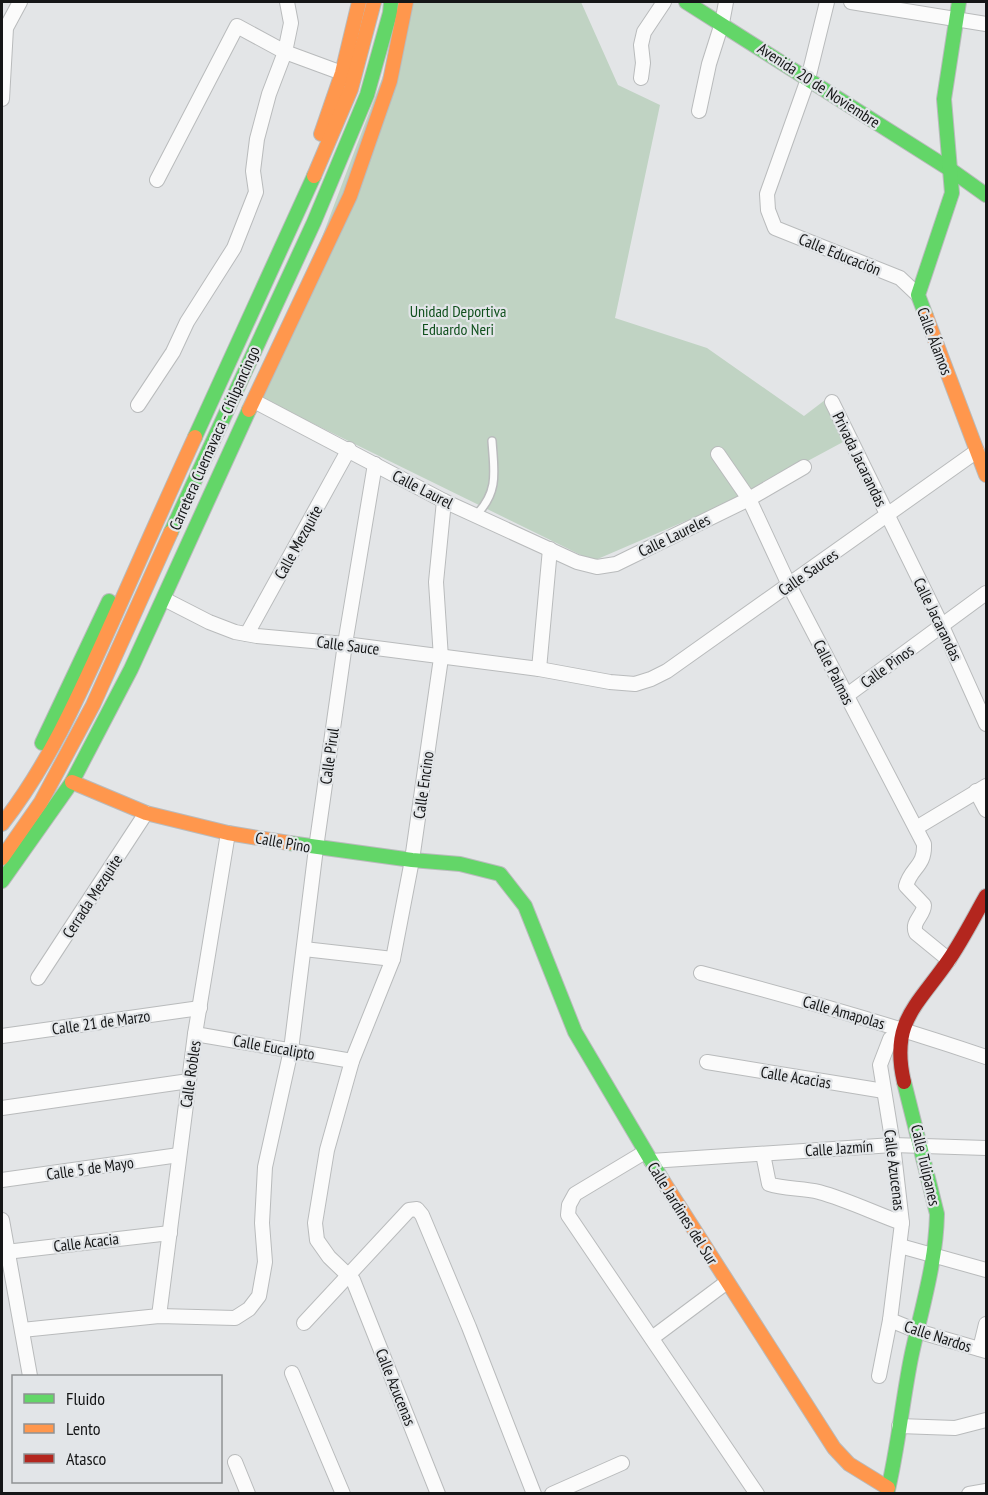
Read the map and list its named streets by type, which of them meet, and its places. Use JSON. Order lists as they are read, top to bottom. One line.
{"streets":{"main road":["Avenida 20 de Noviembre","Calle Álamos","Carretera Cuernavaca - Chilpancingo","Calle Pino","Calle Tulipanes","Calle Jardines del Sur"],"street":["Calle Educación","Privada Jacarandas","Calle Laurel","Calle Laureles","Calle Mezquite","Calle Sauces","Calle Jacarandas","Calle Sauce","Calle Pinos","Calle Palmas","Calle Pirul","Calle Encino","Cerrada Mezquite","Calle Amapolas","Calle 21 de Marzo","Calle Eucalipto","Calle Robles","Calle Acacias","Calle Jazmín","Calle 5 de Mayo","Calle Azucenas","Calle Acacia","Calle Nardos"]},"crossings":[["Avenida 20 de Noviembre","Calle Educación"],["Avenida 20 de Noviembre","Calle Álamos"],["Calle Educación","Calle Álamos"],["Calle Álamos","Calle Sauces"],["Privada Jacarandas","Calle Sauces"],["Privada Jacarandas","Calle Jacarandas"],["Calle Laurel","Calle Laureles"],["Calle Laurel","Calle Mezquite"],["Calle Laurel","Calle Pirul"],["Calle Laurel","Calle Encino"],["Calle Laureles","Calle Palmas"],["Calle Mezquite","Calle Sauce"],["Calle Sauces","Calle Jacarandas"],["Calle Sauces","Calle Sauce"],["Calle Sauces","Calle Palmas"],["Calle Jacarandas","Calle Pinos"],["Calle Sauce","Calle Pirul"],["Calle Sauce","Calle Encino"],["Calle Pinos","Calle Palmas"],["Calle Palmas","Calle Tulipanes"],["Calle Pirul","Calle Pino"],["Calle Pirul","Calle Eucalipto"],["Calle Pirul","Calle Robles"],["Calle Encino","Calle Pino"],["Calle Encino","Calle Eucalipto"],["Calle Encino","Calle Azucenas"],["Calle Pino","Cerrada Mezquite"],["Calle Pino","Calle Robles"],["Calle Pino","Calle Jardines del Sur"],["Calle Amapolas","Calle Tulipanes"],["Calle Amapolas","Calle Azucenas"],["Calle 21 de Marzo","Calle Robles"],["Calle Eucalipto","Calle Robles"],["Calle Robles","Calle 5 de Mayo"],["Calle Robles","Calle Acacia"],["Calle Acacias","Calle Azucenas"],["Calle Jazmín","Calle Tulipanes"],["Calle Jazmín","Calle Azucenas"],["Calle Jazmín","Calle Jardines del Sur"],["Calle Tulipanes","Calle Azucenas"],["Calle Tulipanes","Calle Jardines del Sur"],["Calle Tulipanes","Calle Nardos"],["Calle Azucenas","Calle Nardos"]],"parks":["Unidad Deportiva Eduardo Neri"],"legend":["Fluido","Lento","Atasco"]}
